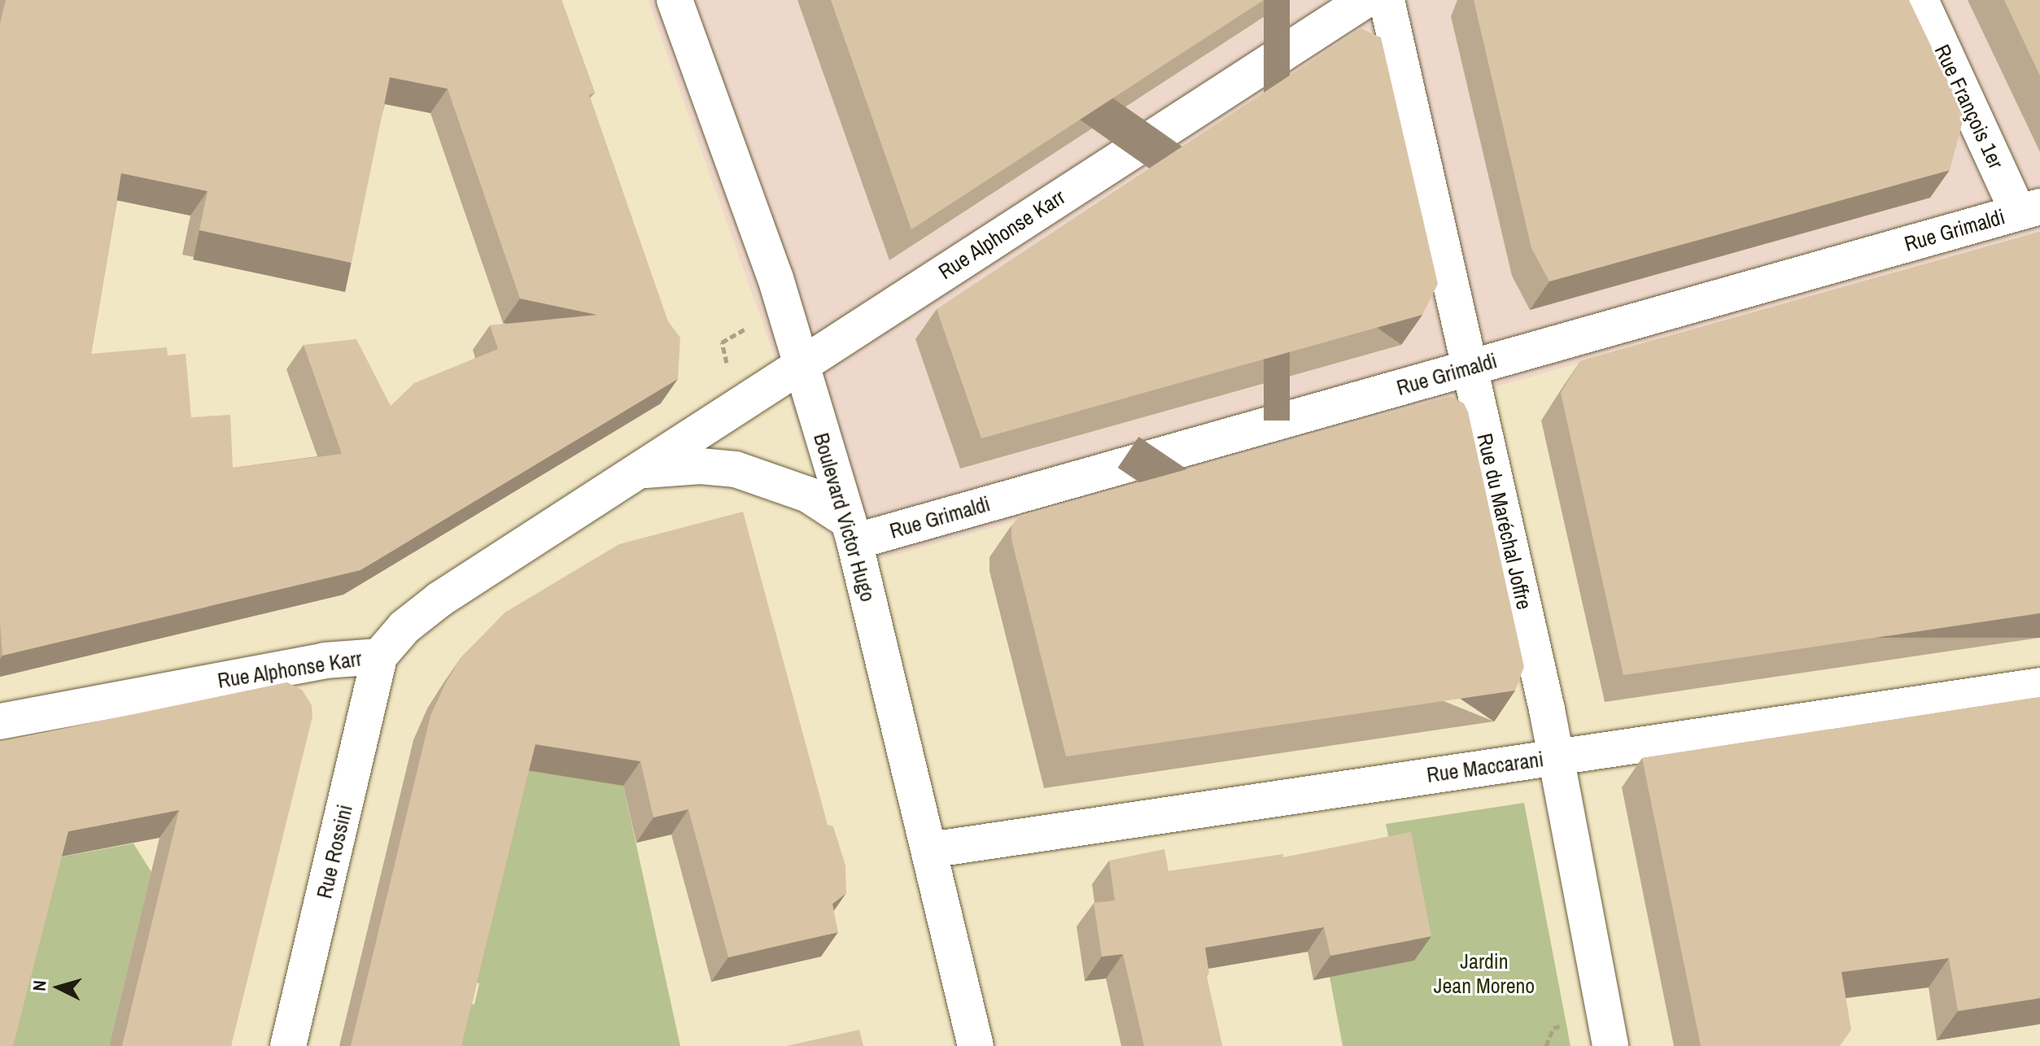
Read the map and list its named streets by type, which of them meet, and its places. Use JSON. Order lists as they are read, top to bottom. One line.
{"streets":{"street":["Rue François 1er","Rue Grimaldi","Rue Alphonse Karr","Boulevard Victor Hugo","Rue du Maréchal Joffre","Rue Maccarani","Rue Rossini"]},"crossings":[["Rue François 1er","Rue Grimaldi"],["Rue Grimaldi","Rue Alphonse Karr"],["Rue Grimaldi","Boulevard Victor Hugo"],["Rue Grimaldi","Rue du Maréchal Joffre"],["Rue Alphonse Karr","Boulevard Victor Hugo"],["Rue Alphonse Karr","Rue Rossini"],["Boulevard Victor Hugo","Rue Maccarani"],["Rue du Maréchal Joffre","Rue Maccarani"]],"parks":["Jardin Jean Moreno"],"north":"left"}
